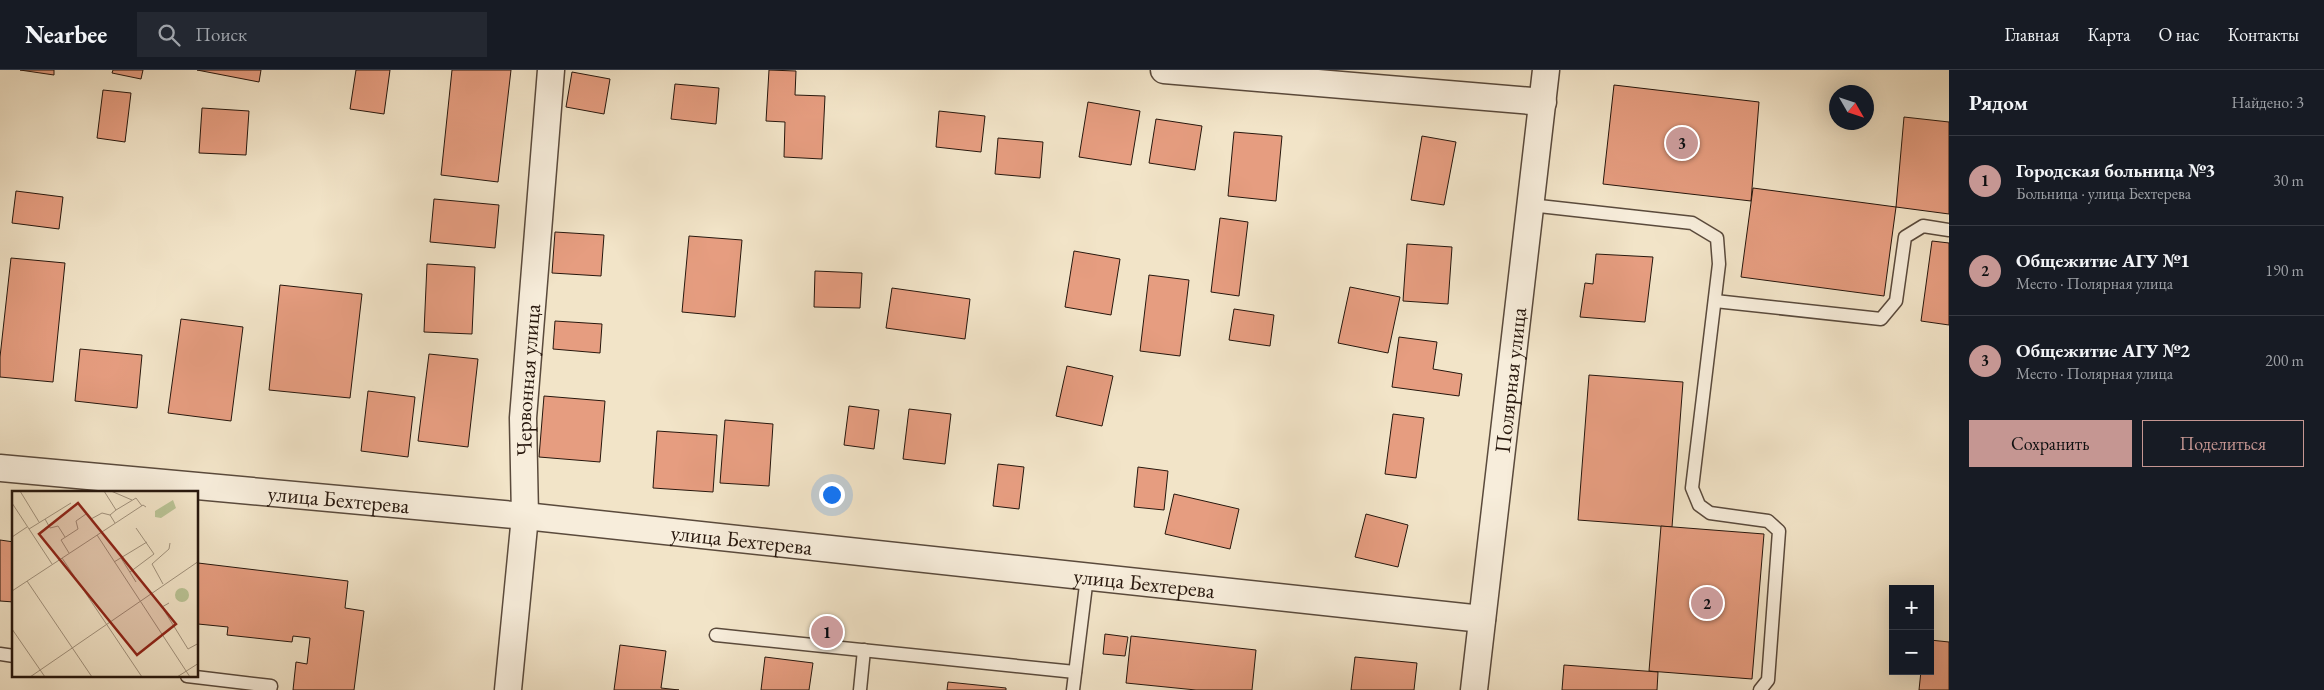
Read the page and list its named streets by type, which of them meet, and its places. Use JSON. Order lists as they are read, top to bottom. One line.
{"streets":{"street":["Червонная улица","Полярная улица","улица Бехтерева"]},"crossings":[["Червонная улица","улица Бехтерева"],["Полярная улица","улица Бехтерева"]],"north":"bottom right","page":{"header":"Nearbee","search":"Поиск","nav":["Главная","Карта","О нас","Контакты"],"heading":["Рядом","Найдено: 3"],"pins":["3","2","1"],"list":[{"mark":"1","name":"Городская больница №3","note":"Больница · улица Бехтерева","value":"30 m"},{"mark":"2","name":"Общежитие АГУ №1","note":"Место · Полярная улица","value":"190 m"},{"mark":"3","name":"Общежитие АГУ №2","note":"Место · Полярная улица","value":"200 m"}],"buttons":["Сохранить","Поделиться"],"map_buttons":["+","−"]}}
